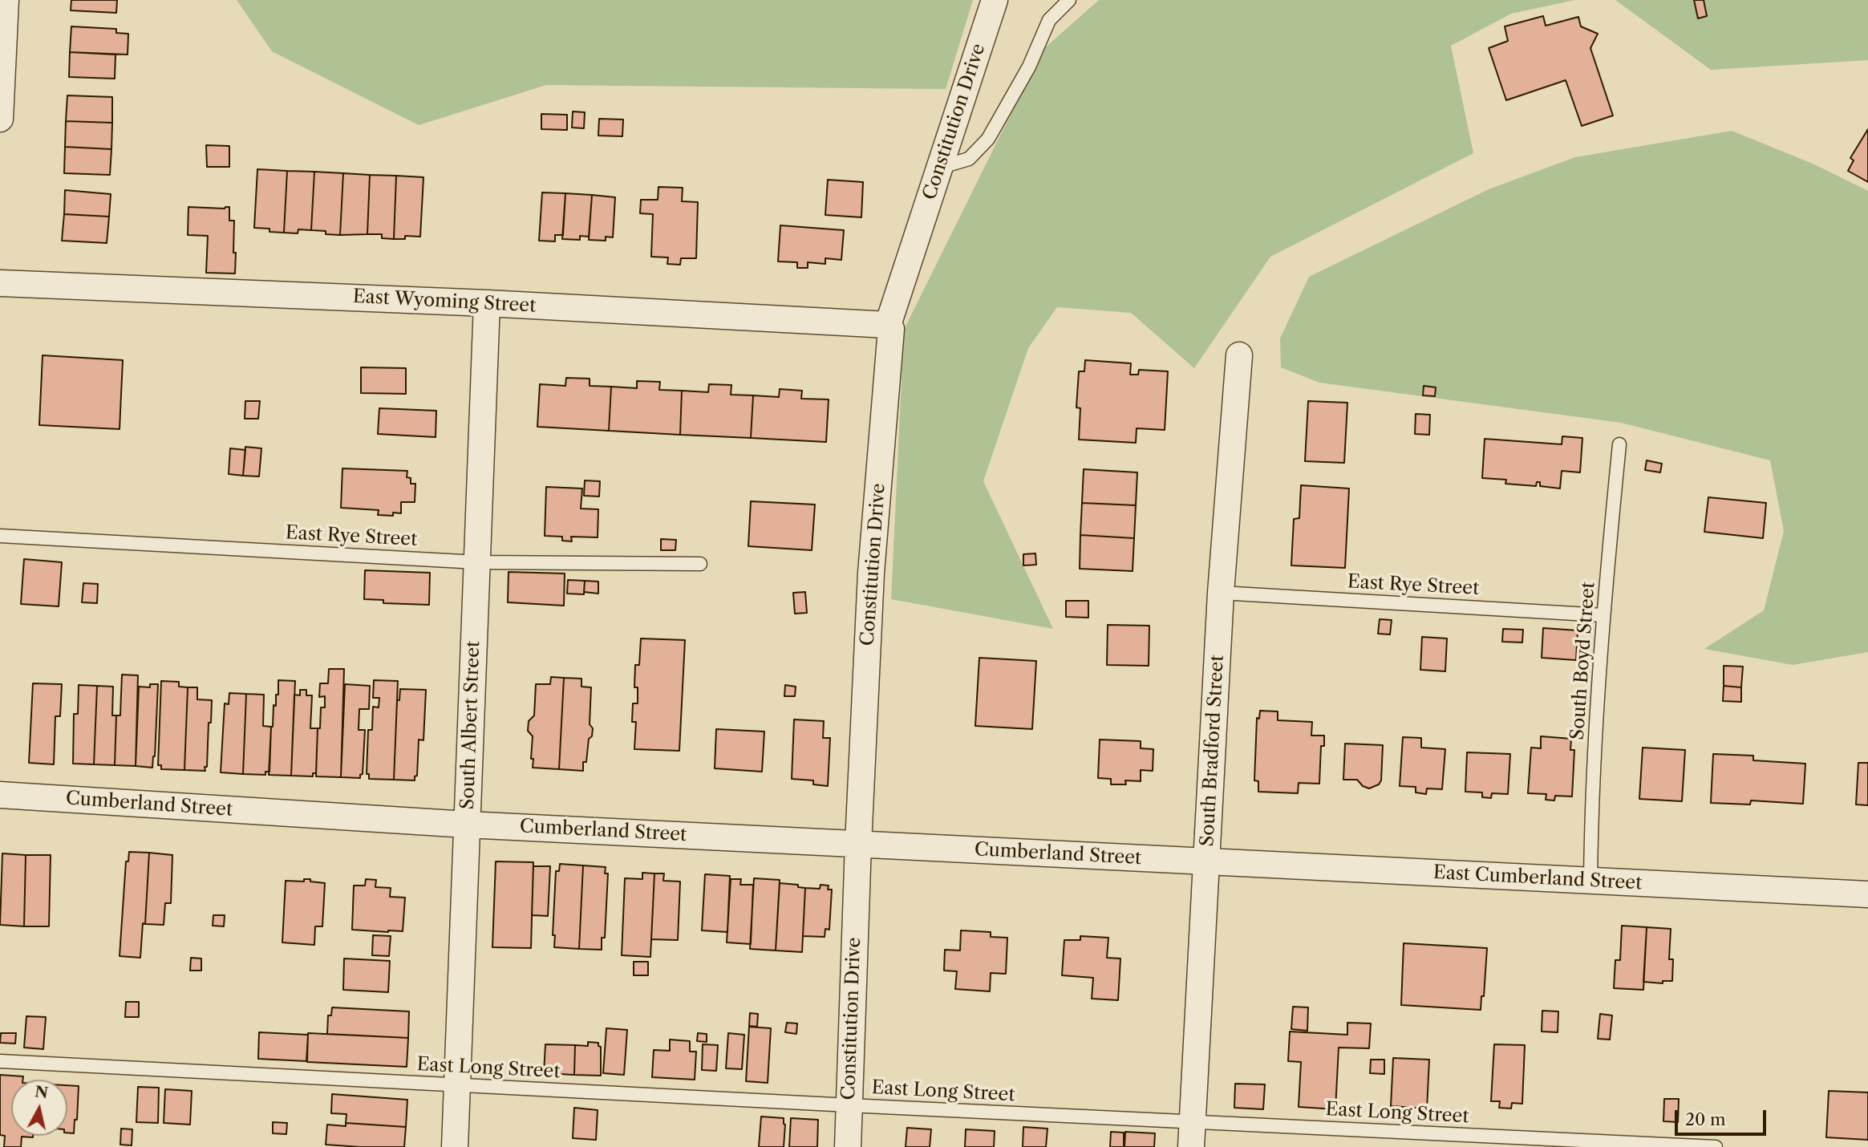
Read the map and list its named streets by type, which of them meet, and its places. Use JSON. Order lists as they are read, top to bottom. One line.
{"streets":{"street":["Constitution Drive","East Wyoming Street","South Albert Street","South Bradford Street","Cumberland Street","East Cumberland Street"],"lane":["East Rye Street","South Boyd Street","East Long Street"]},"crossings":[["Constitution Drive","East Wyoming Street"],["Constitution Drive","Cumberland Street"],["Constitution Drive","East Long Street"],["East Wyoming Street","South Albert Street"],["East Rye Street","South Boyd Street"],["East Rye Street","South Albert Street"],["East Rye Street","South Bradford Street"],["South Boyd Street","East Cumberland Street"],["South Albert Street","Cumberland Street"],["South Albert Street","East Long Street"],["South Bradford Street","Cumberland Street"],["South Bradford Street","East Cumberland Street"],["South Bradford Street","East Long Street"],["Cumberland Street","East Cumberland Street"]],"scale_bar":"20 m","north":"top"}
